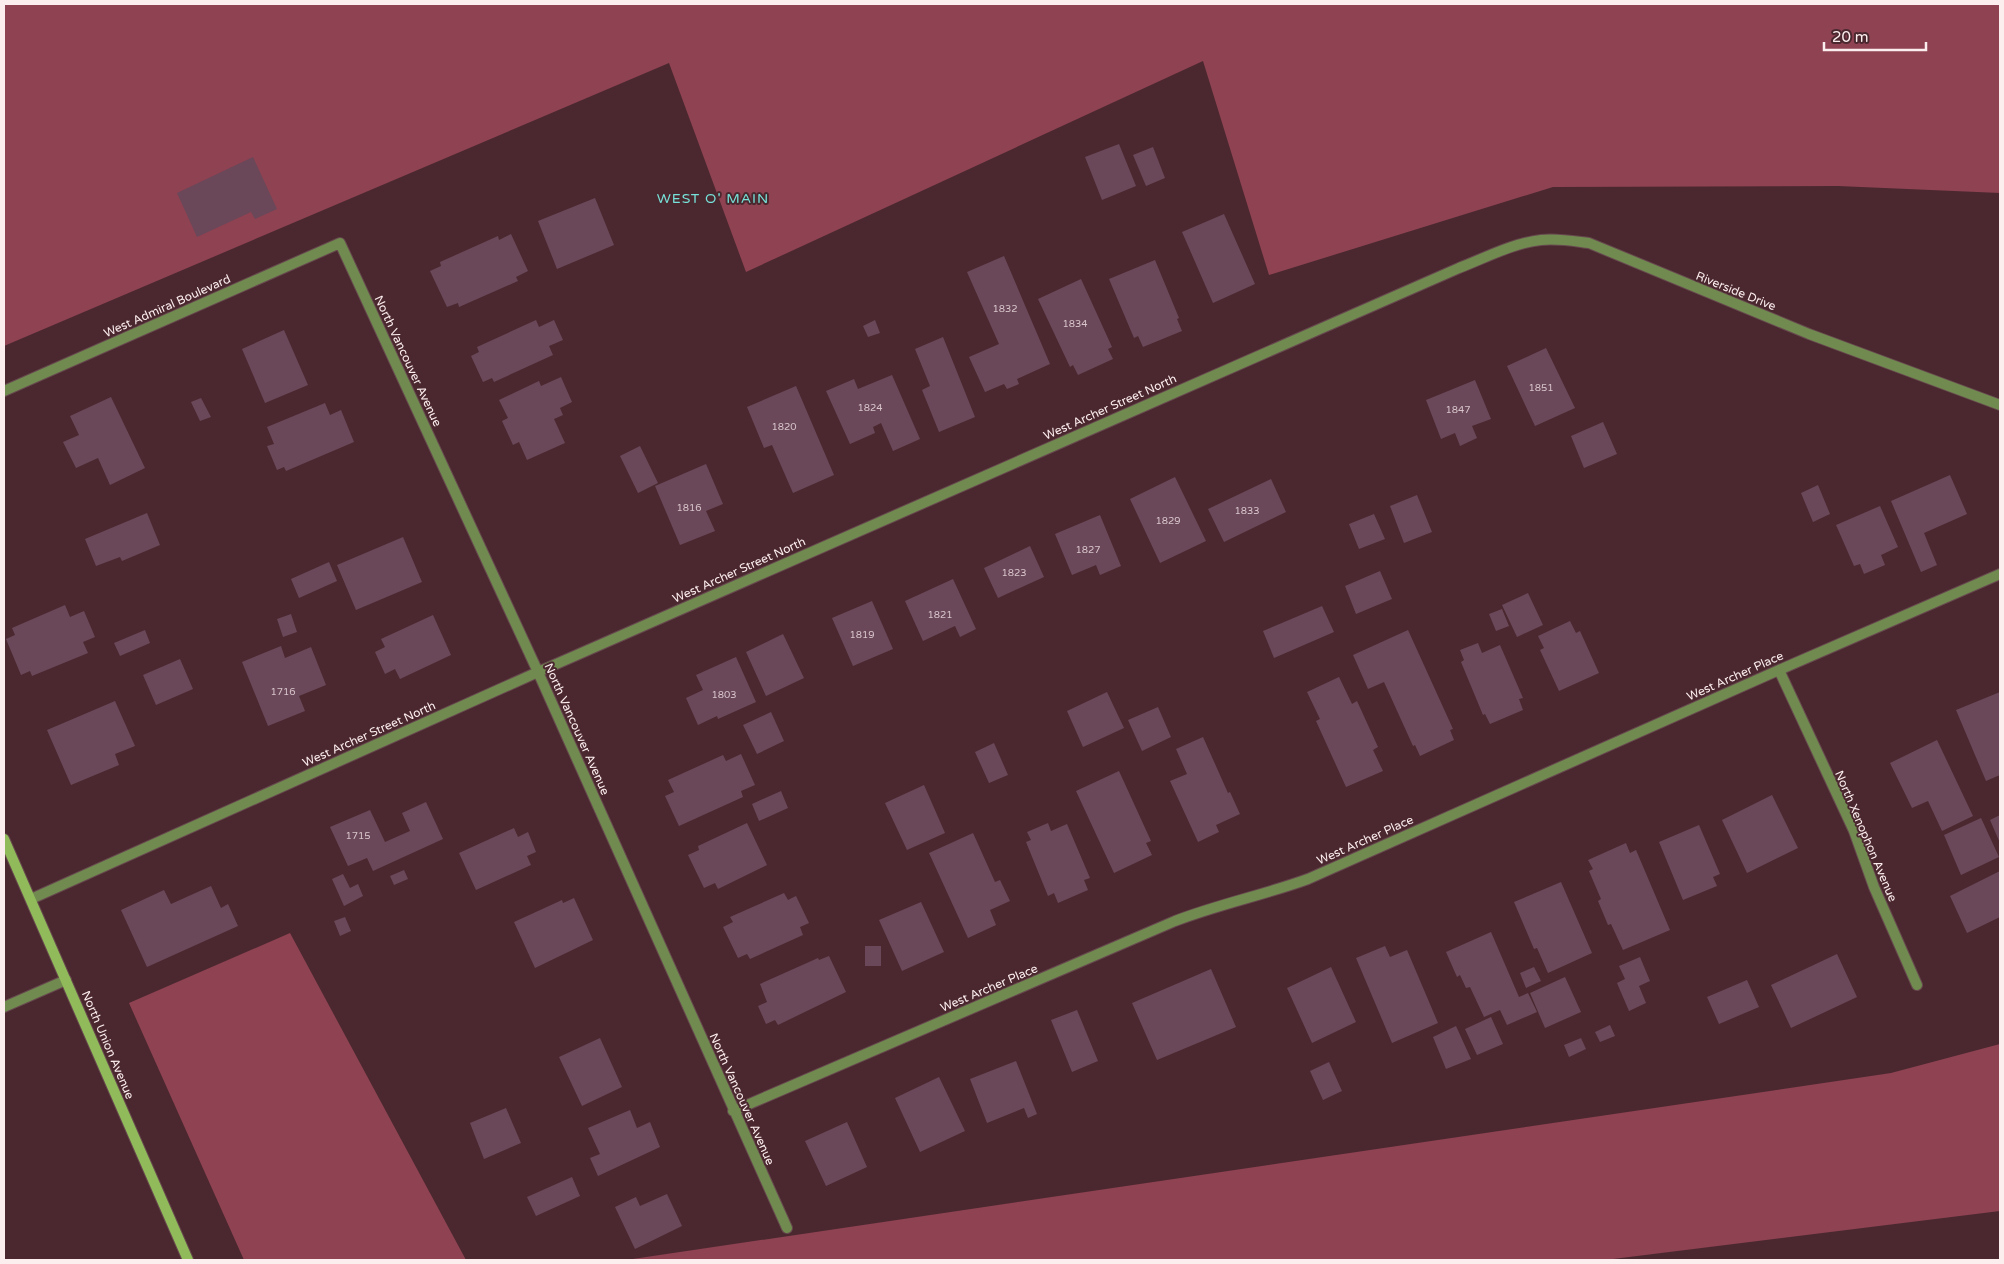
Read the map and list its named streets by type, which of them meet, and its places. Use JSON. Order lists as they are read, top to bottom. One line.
{"streets":{"street":["Riverside Drive","West Admiral Boulevard","North Vancouver Avenue","West Archer Street North","West Archer Place","North Xenophon Avenue","North Union Avenue"]},"crossings":[["Riverside Drive","West Archer Street North"],["West Admiral Boulevard","North Vancouver Avenue"],["North Vancouver Avenue","West Archer Street North"],["North Vancouver Avenue","West Archer Place"],["West Archer Street North","North Union Avenue"],["West Archer Place","North Xenophon Avenue"]],"districts":["WEST O' MAIN"],"house_numbers":["1832","1834","1851","1824","1847","1820","1816","1833","1829","1827","1823","1821","1819","1716","1803","1715"],"scale_bar":"20 m"}
